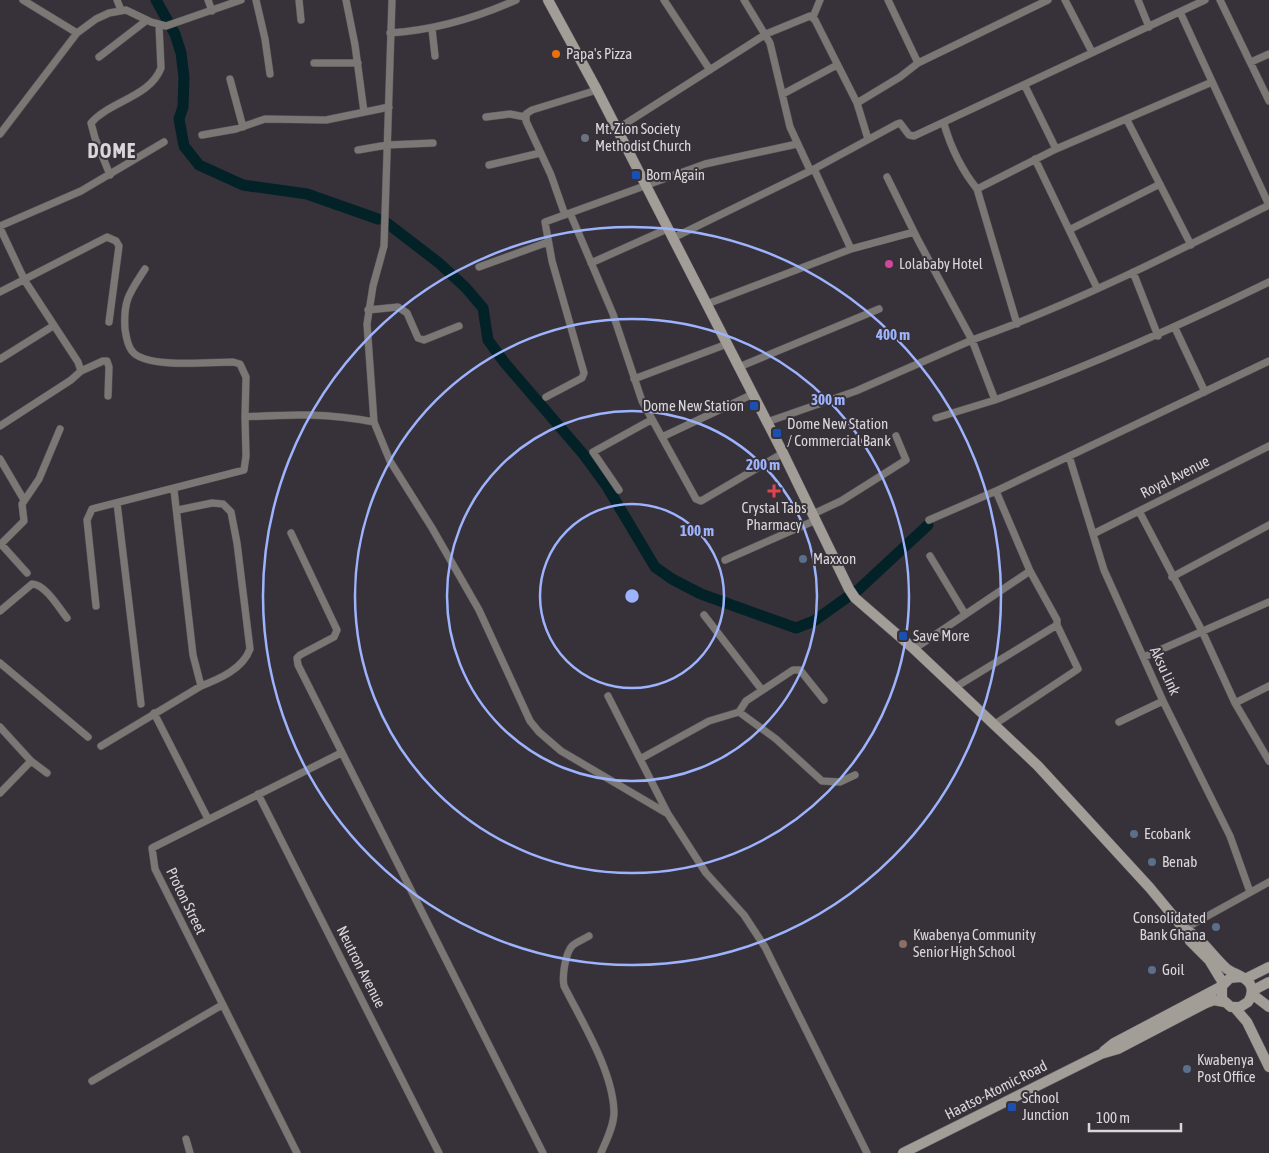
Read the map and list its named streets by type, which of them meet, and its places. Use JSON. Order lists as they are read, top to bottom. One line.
{"streets":{"main road":["Haatso-Atomic Road"],"street":["Royal Avenue","Aksu Link","Proton Street","Neutron Avenue"]},"crossings":[["Royal Avenue","Aksu Link"],["Proton Street","Neutron Avenue"]],"districts":["DOME"],"places":{"other":["Papa's Pizza","Mt. Zion Society Methodist Church","Lolababy Hotel","Maxxon","Ecobank","Benab","Consolidated Bank Ghana","Kwabenya Community Senior High School","Goil","Kwabenya Post Office"],"transit":["Born Again","Dome New Station","Dome New Station / Commercial Bank","Save More","School Junction"],"health":["Crystal Tabs Pharmacy"]},"scale_bar":"100 m","rings":["400 m","300 m","200 m","100 m"]}
